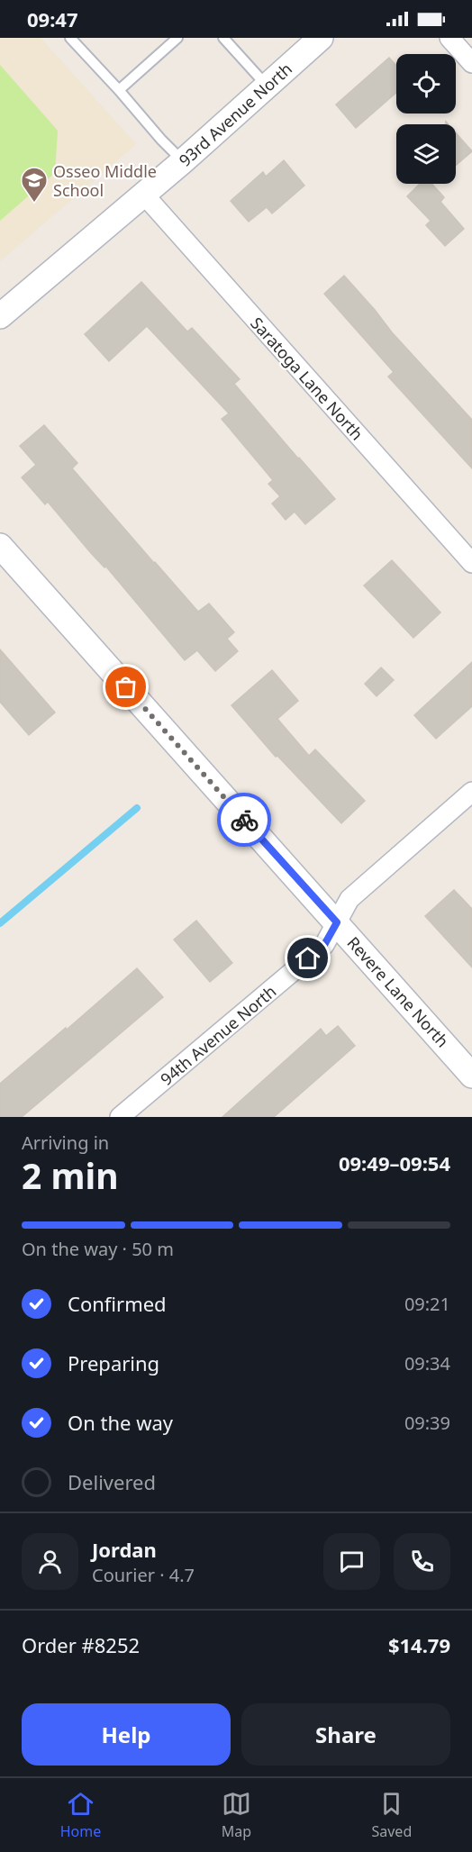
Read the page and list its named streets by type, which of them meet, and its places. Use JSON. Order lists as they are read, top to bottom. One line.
{"streets":{"street":["93rd Avenue North","Saratoga Lane North","Revere Lane North","94th Avenue North"]},"crossings":[["93rd Avenue North","Saratoga Lane North"],["Revere Lane North","94th Avenue North"]],"places":{"school or university":["Osseo Middle School"]},"page":{"status":"09:47","heading":["2 min","Arriving in","09:49–09:54"],"panel":["Jordan","Courier · 4.7","Order #8252","$14.79"],"bar":"On the way · 50 m","list":[["Confirmed","09:21"],["Preparing","09:34"],["On the way","09:39"],"Delivered"],"buttons":["Help","Share"],"tabs":["Home","Map","Saved"]}}
